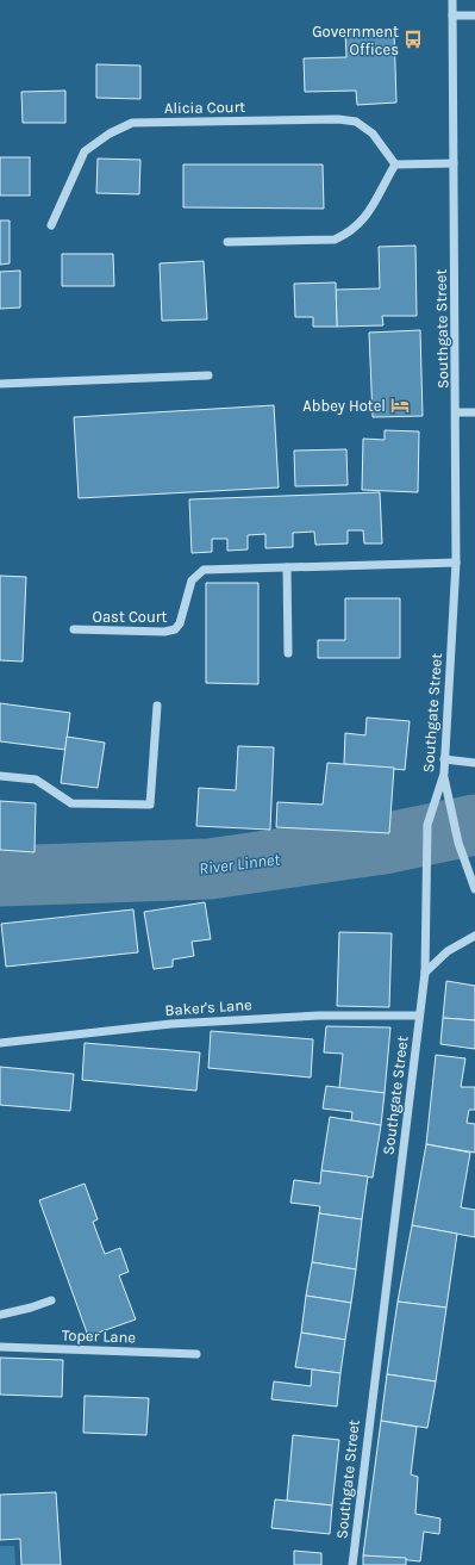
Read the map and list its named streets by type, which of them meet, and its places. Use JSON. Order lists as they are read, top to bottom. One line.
{"streets":{"street":["Alicia Court","Southgate Street","Oast Court","Baker's Lane","Toper Lane"]},"crossings":[["Southgate Street","Oast Court"],["Southgate Street","Baker's Lane"]],"water":["River Linnet"],"places":{"bus stop":["Government Offices"],"hotel":["Abbey Hotel"]}}
